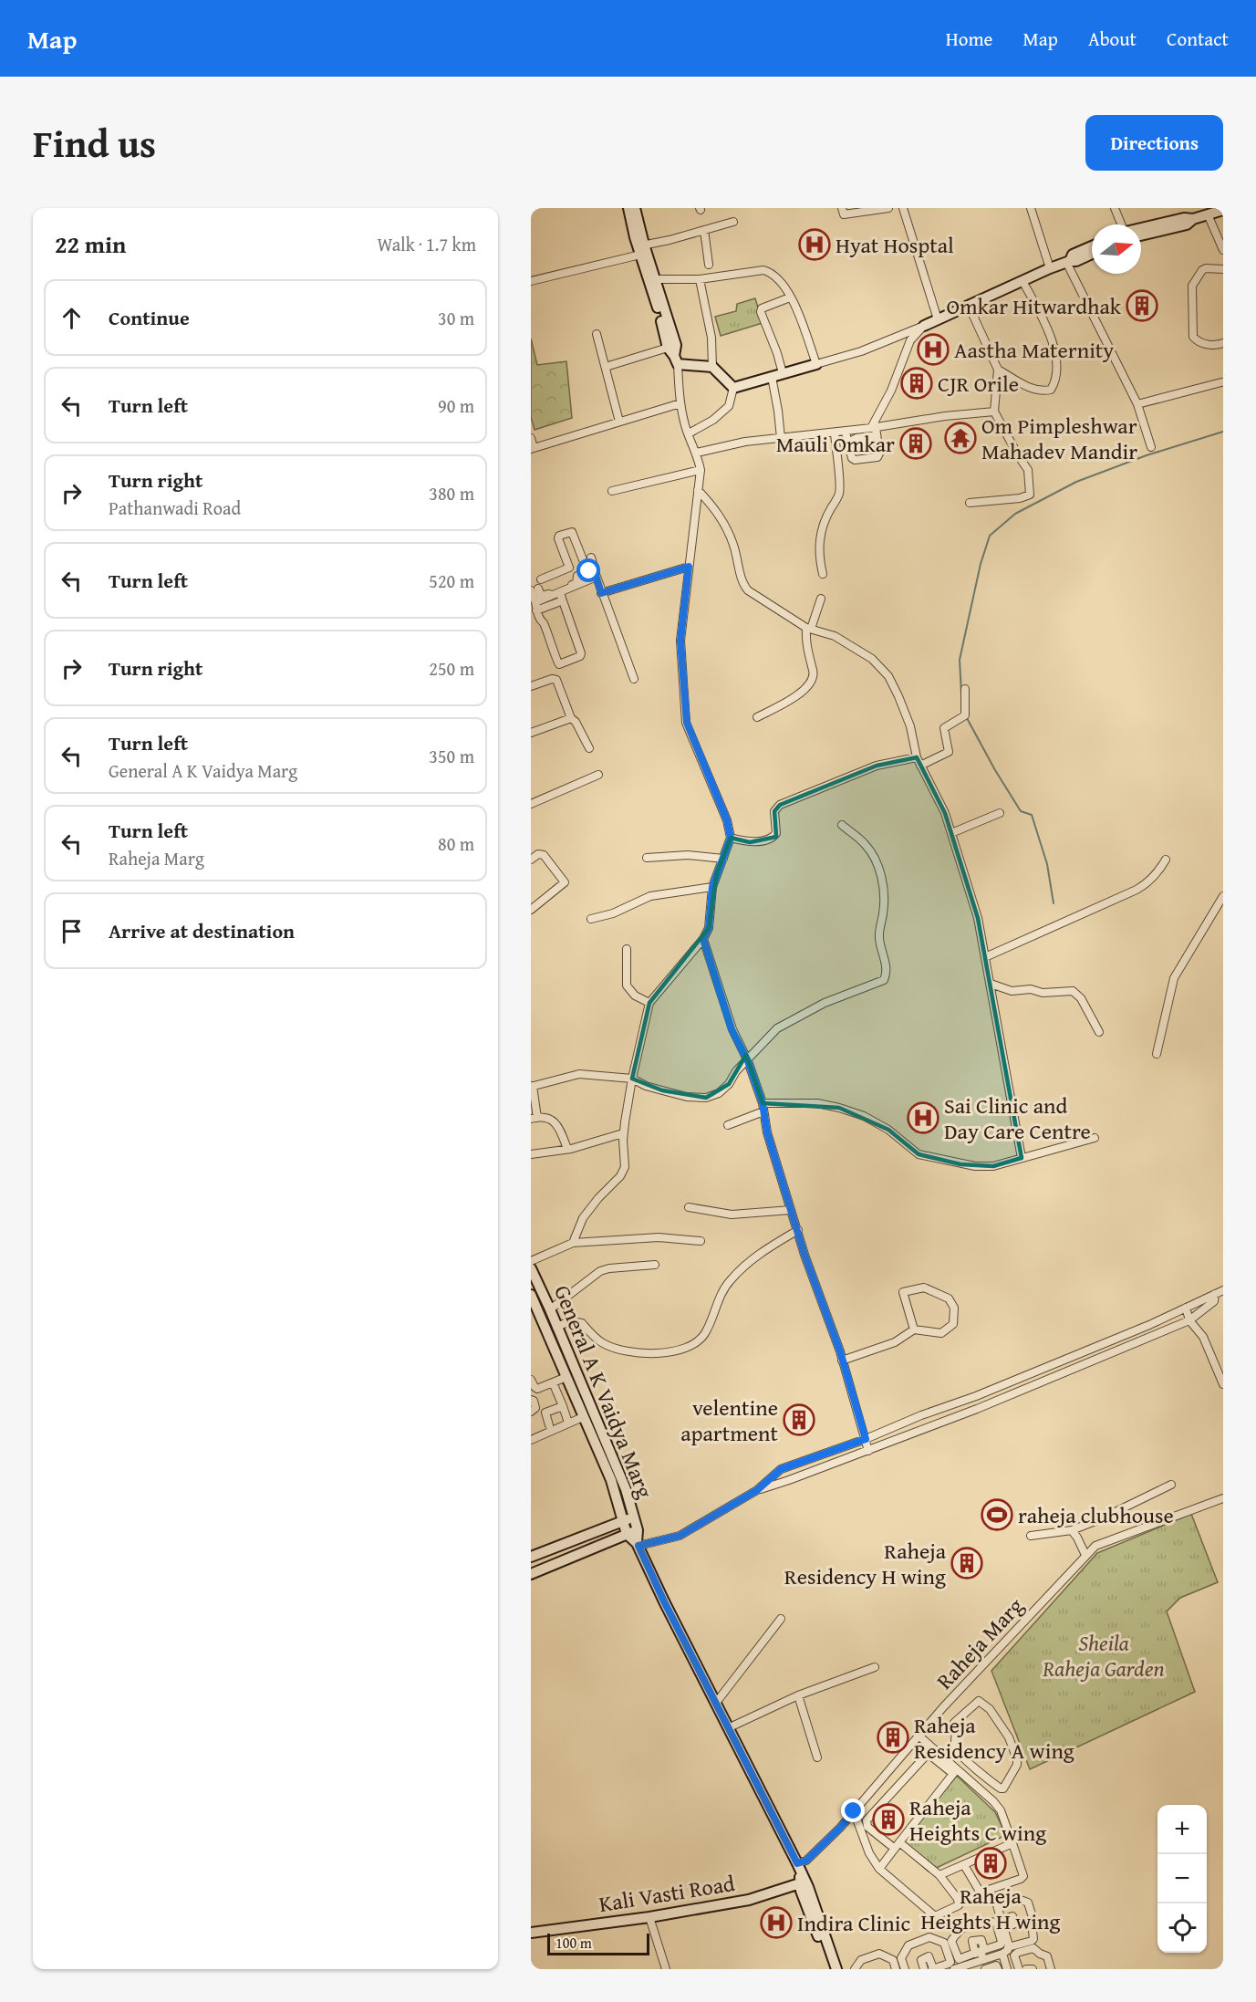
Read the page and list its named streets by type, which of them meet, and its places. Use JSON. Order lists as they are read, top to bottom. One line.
{"streets":{"street":["General A K Vaidya Marg","Raheja Marg","Kali Vasti Road"]},"crossings":[["General A K Vaidya Marg","Raheja Marg"],["General A K Vaidya Marg","Kali Vasti Road"]],"parks":["Sheila Raheja Garden"],"places":{"hospital":["Hyat Hosptal","Aastha Maternity","Sai Clinic and Day Care Centre","Indira Clinic"],"building":["Omkar Hitwardhak","CJR Orile","Mauli Omkar","velentine apartment","Raheja Residency H wing","Raheja Residency A wing","Raheja Heights C wing","Raheja Heights H wing"],"temple":["Om Pimpleshwar Mahadev Mandir"],"sports":["raheja clubhouse"]},"scale_bar":"100 m","north":"right","page":{"header":"Map","nav":["Home","Map","About","Contact"],"title":"Find us","buttons":"Directions","heading":["22 min","Walk · 1.7 km"],"list":[["Continue","30 m"],["Turn left","90 m"],["Turn right","Pathanwadi Road","380 m"],["Turn left","520 m"],["Turn right","250 m"],["Turn left","General A K Vaidya Marg","350 m"],["Turn left","Raheja Marg","80 m"],"Arrive at destination"],"map_buttons":["+","−"],"scale":"100 m"}}
